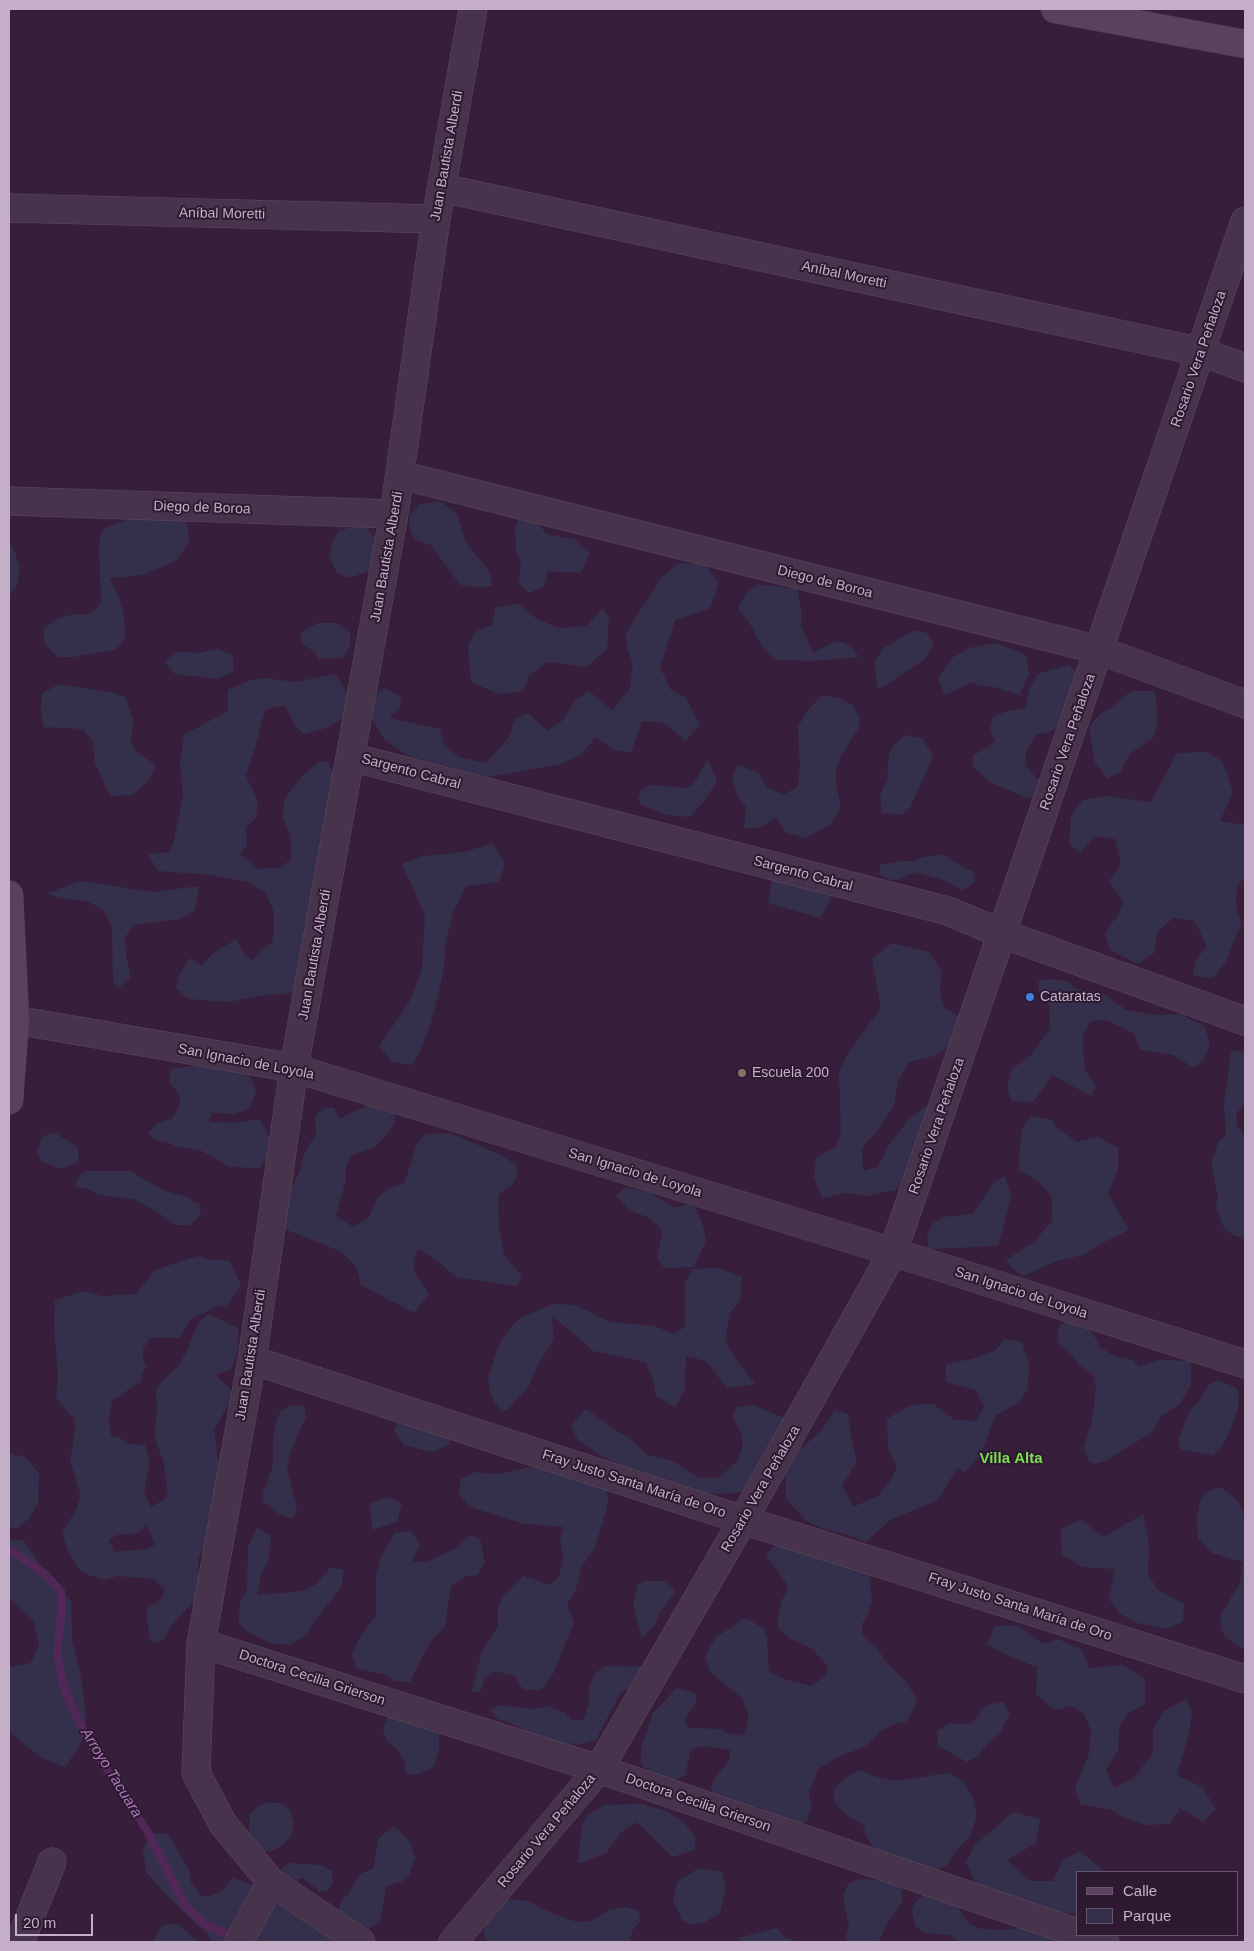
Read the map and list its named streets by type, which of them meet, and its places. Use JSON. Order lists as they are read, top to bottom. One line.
{"streets":{"street":["Juan Bautista Alberdi","Aníbal Moretti","Rosario Vera Peñaloza","Diego de Boroa","Sargento Cabral","San Ignacio de Loyola","Fray Justo Santa María de Oro","Doctora Cecilia Grierson"]},"crossings":[["Juan Bautista Alberdi","Aníbal Moretti"],["Juan Bautista Alberdi","Diego de Boroa"],["Juan Bautista Alberdi","Sargento Cabral"],["Juan Bautista Alberdi","San Ignacio de Loyola"],["Juan Bautista Alberdi","Fray Justo Santa María de Oro"],["Juan Bautista Alberdi","Doctora Cecilia Grierson"],["Aníbal Moretti","Rosario Vera Peñaloza"],["Rosario Vera Peñaloza","Diego de Boroa"],["Rosario Vera Peñaloza","Sargento Cabral"],["Rosario Vera Peñaloza","San Ignacio de Loyola"],["Rosario Vera Peñaloza","Fray Justo Santa María de Oro"],["Rosario Vera Peñaloza","Doctora Cecilia Grierson"]],"districts":["Villa Alta"],"water":["Arroyo Tacuara"],"places":["Cataratas","Escuela 200"],"legend":["Calle","Parque"],"scale_bar":"20 m"}
